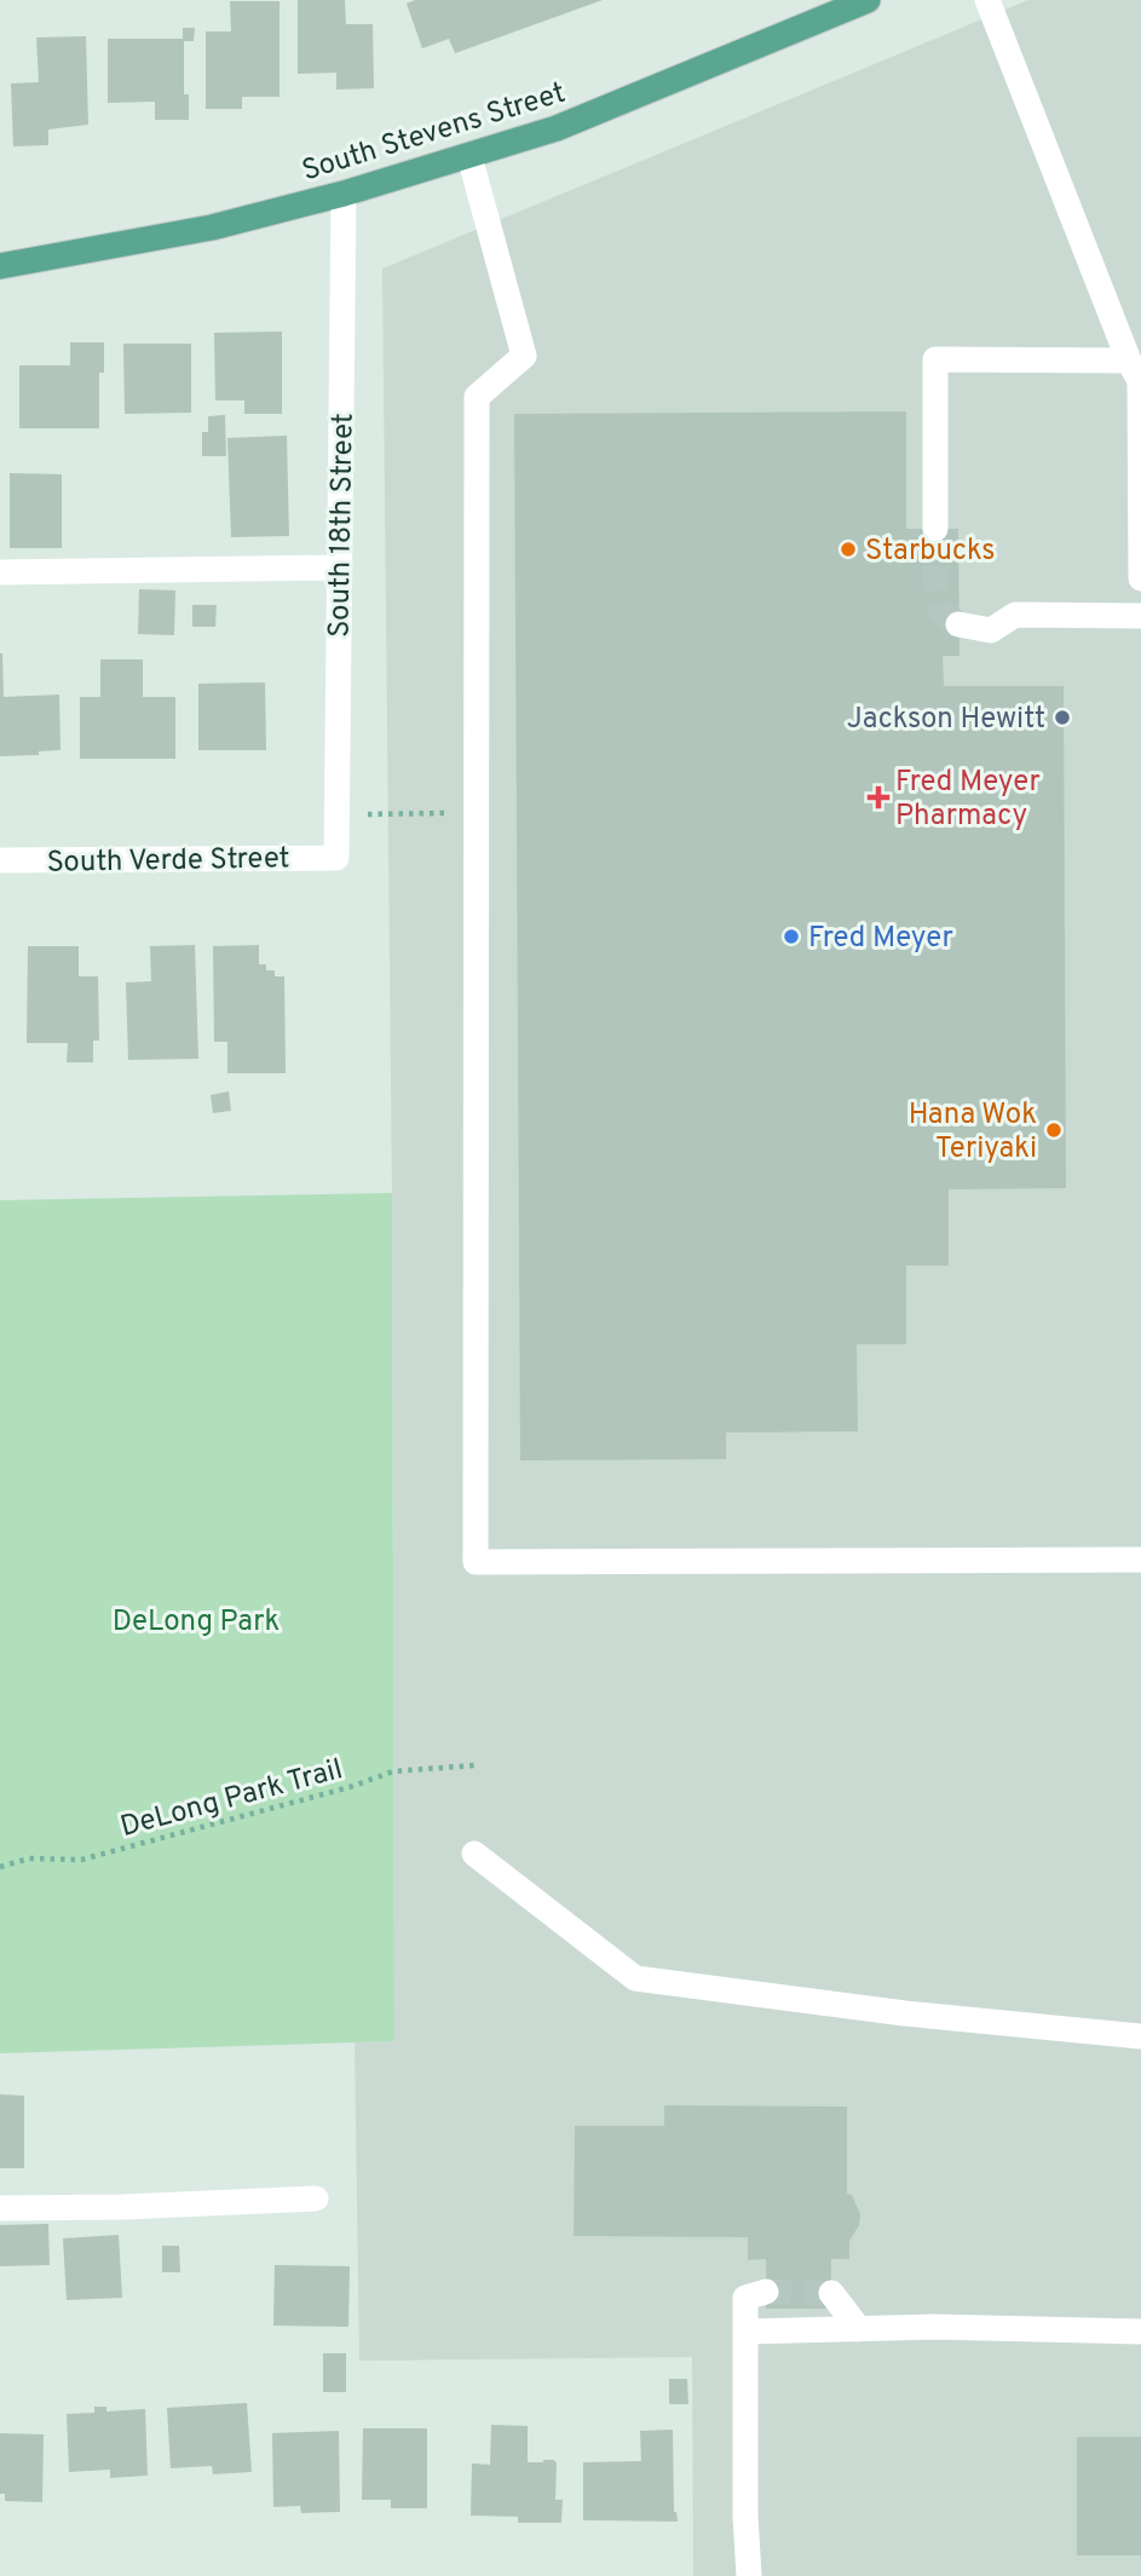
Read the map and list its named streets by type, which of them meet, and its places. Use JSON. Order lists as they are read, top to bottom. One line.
{"streets":{"main road":["South Stevens Street"],"street":["South 18th Street","South Verde Street"],"path":["DeLong Park Trail"]},"crossings":[["South Stevens Street","South 18th Street"],["South 18th Street","South Verde Street"]],"parks":["DeLong Park"],"places":{"other":["Starbucks","Jackson Hewitt","Fred Meyer","Hana Wok Teriyaki"],"health":["Fred Meyer Pharmacy"]}}
